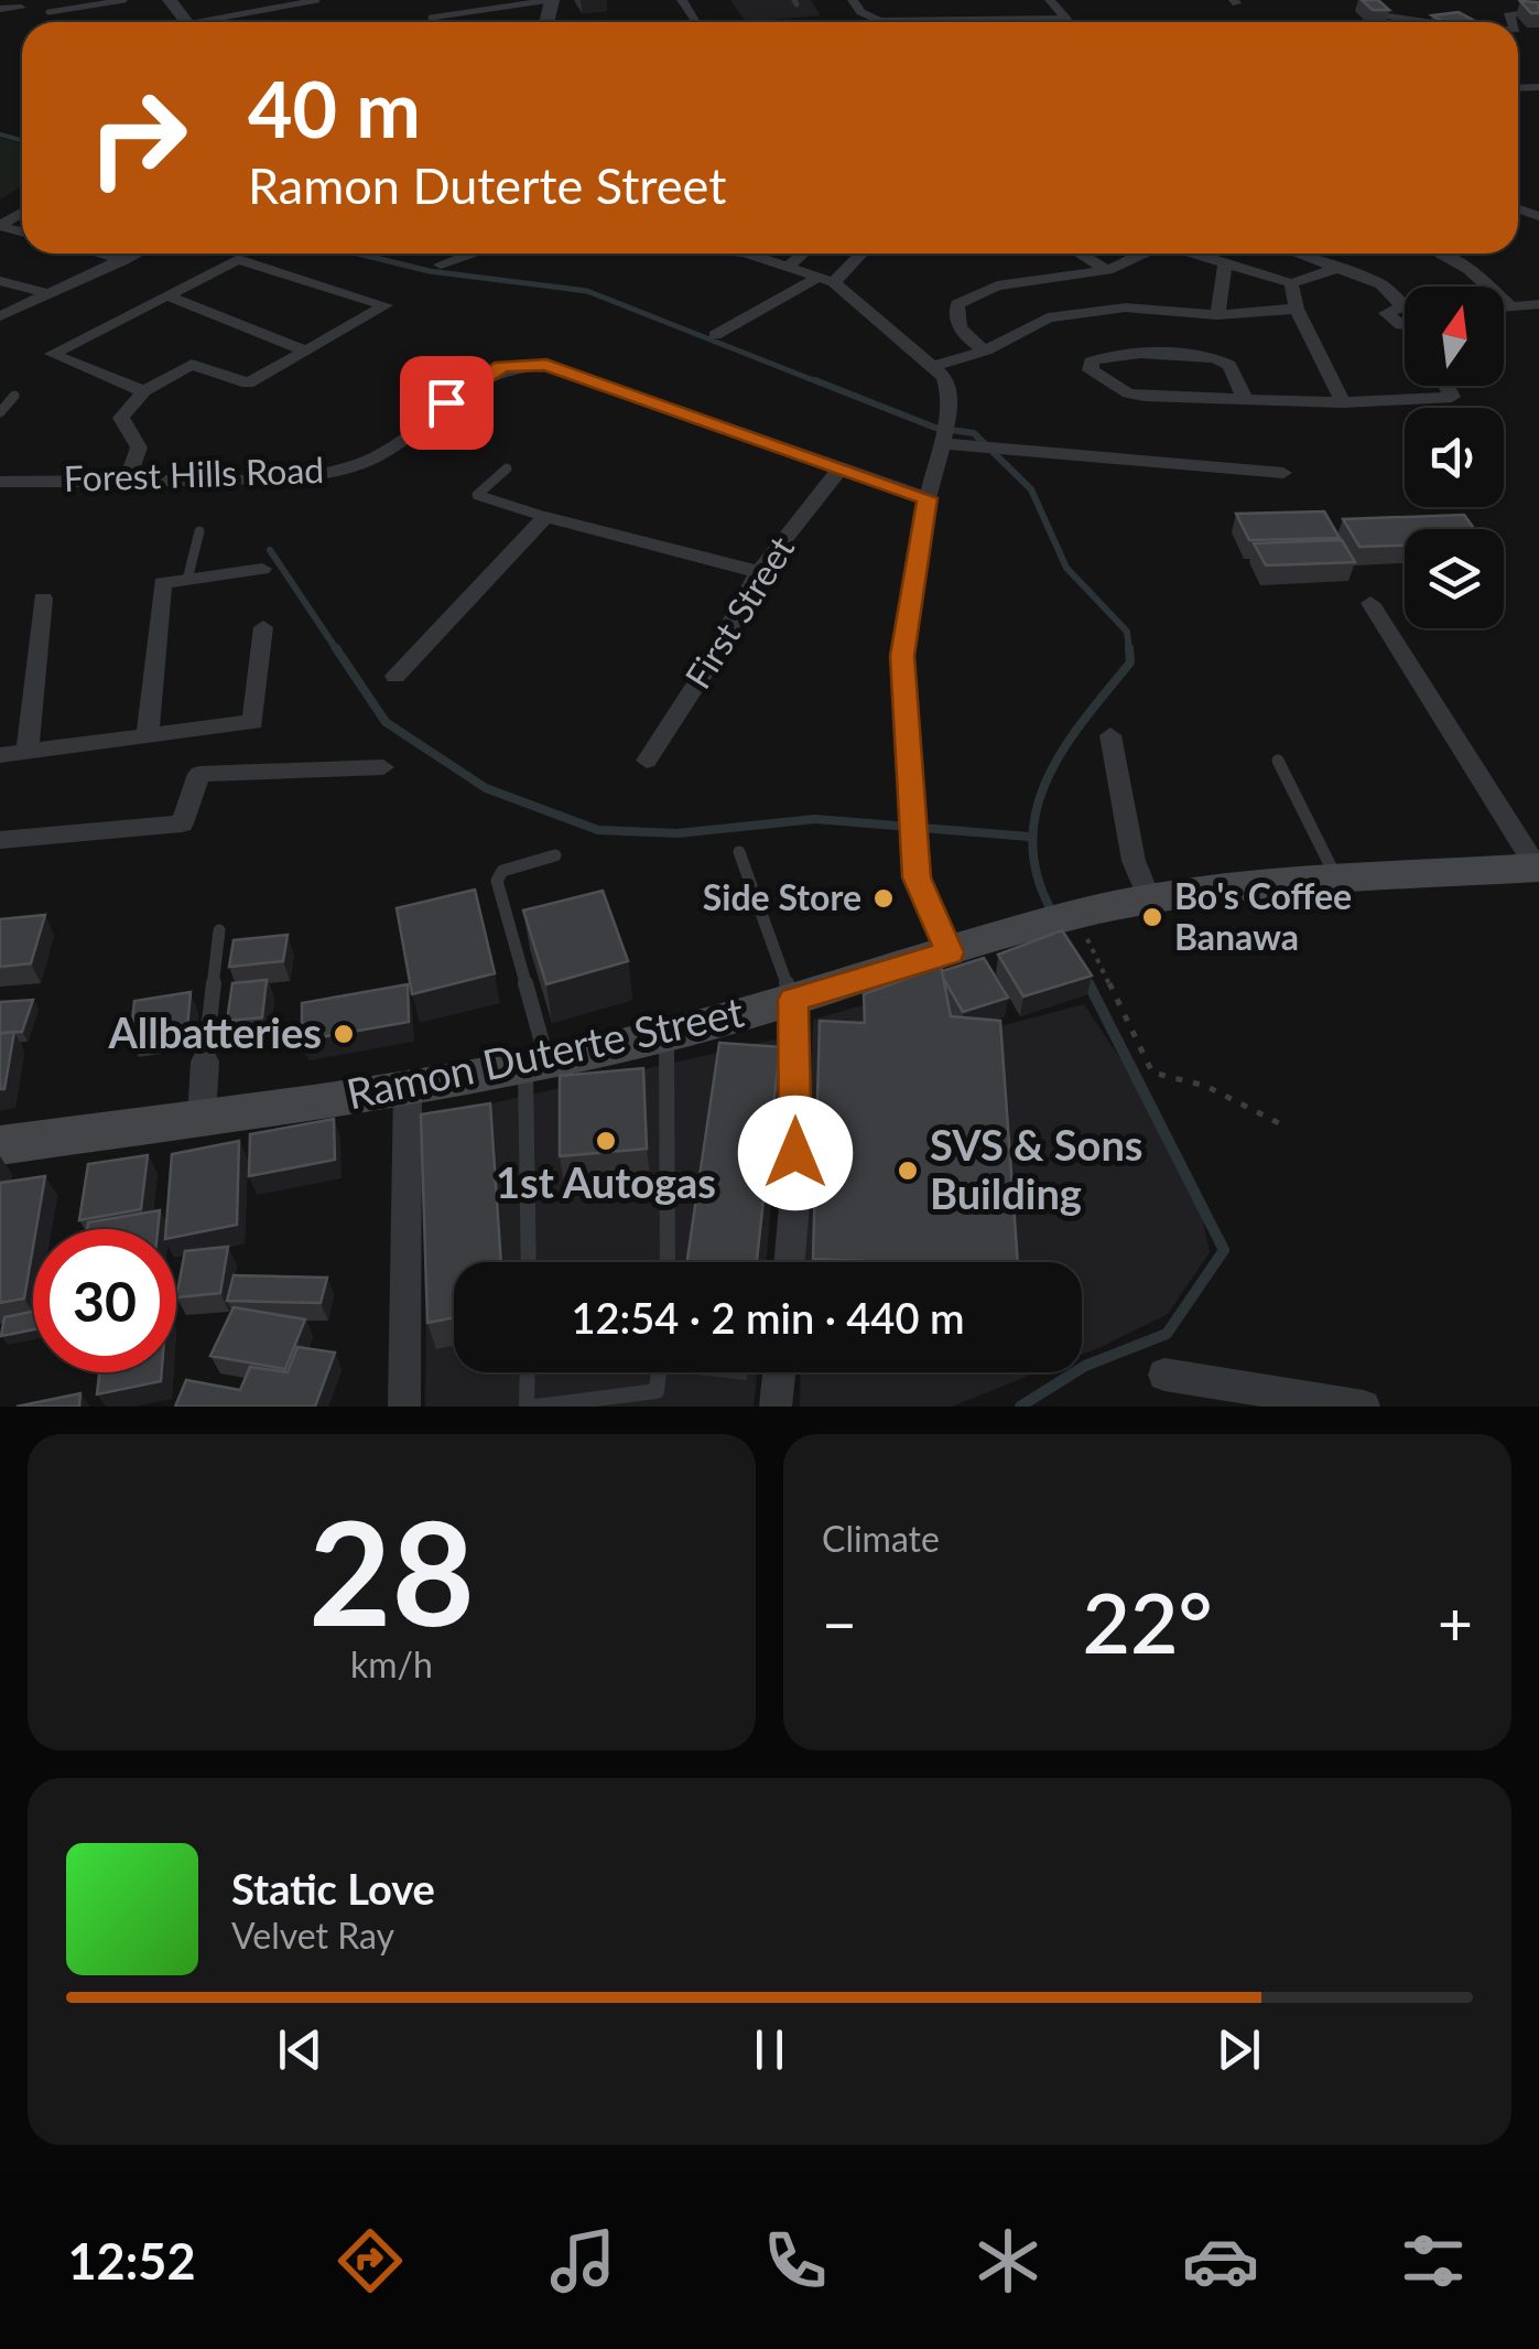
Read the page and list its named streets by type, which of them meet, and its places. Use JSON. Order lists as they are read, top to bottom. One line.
{"streets":{"main road":["Ramon Duterte Street"],"street":["Forest Hills Road","First Street"]},"crossings":[["Forest Hills Road","First Street"]],"places":["Side Store","Bo's Coffee Banawa","Allbatteries","1st Autogas","SVS & Sons Building"],"north":"top","page":{"turn":["40 m","Ramon Duterte Street"],"limit":"30","trip":"12:54 · 2 min · 440 m","tile":[["28","km/h"],"Climate"],"heat":["−","22°","+"],"song":["Static Love","Velvet Ray"],"tabs":"12:52"}}
